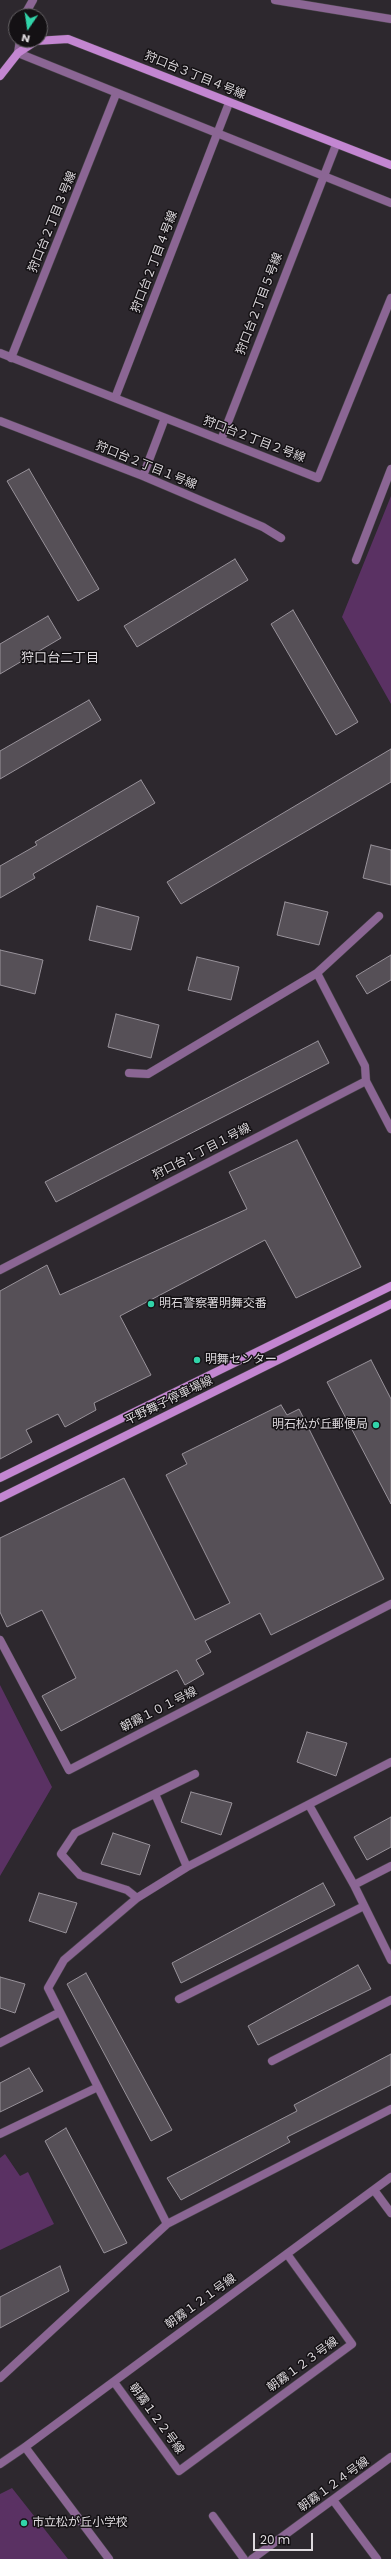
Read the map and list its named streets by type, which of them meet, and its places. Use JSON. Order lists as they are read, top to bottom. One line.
{"streets":{"main road":["狩口台３丁目４号線","平野舞子停車場線"],"street":["狩口台２丁目３号線","狩口台２丁目４号線","狩口台２丁目５号線","狩口台２丁目２号線","狩口台２丁目１号線","狩口台１丁目１号線","朝霧１０１号線","朝霧１２１号線","朝霧１２３号線","朝霧１２２号線","朝霧１２４号線"]},"crossings":[["狩口台３丁目４号線","狩口台２丁目４号線"],["狩口台３丁目４号線","狩口台２丁目５号線"],["狩口台２丁目３号線","狩口台２丁目２号線"],["狩口台２丁目４号線","狩口台２丁目２号線"],["狩口台２丁目５号線","狩口台２丁目２号線"],["朝霧１２１号線","朝霧１２３号線"],["朝霧１２１号線","朝霧１２２号線"],["朝霧１２３号線","朝霧１２２号線"]],"districts":["狩口台二丁目"],"places":["明石警察署明舞交番","明舞センター","明石松が丘郵便局","市立松が丘小学校"],"scale_bar":"20 m","north":"bottom"}
